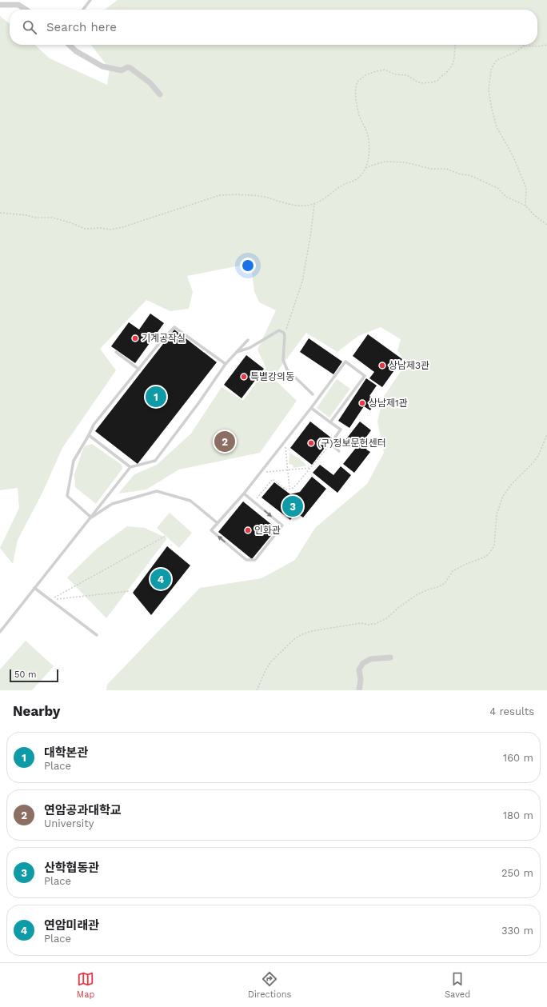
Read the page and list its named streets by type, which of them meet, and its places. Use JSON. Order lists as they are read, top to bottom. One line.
{"places":["기계공작실","상남제3관","특별강의동","상남제1관","(구)정보문헌센터","인화관"],"scale_bar":"50 m","page":{"search":"Search here","pins":["1","2","3","4"],"scale":"50 m","heading":["Nearby","4 results"],"list":[{"mark":"1","name":"대학본관","note":"Place","value":"160 m"},{"mark":"2","name":"연암공과대학교","note":"University","value":"180 m"},{"mark":"3","name":"산학협동관","note":"Place","value":"250 m"},{"mark":"4","name":"연암미래관","note":"Place","value":"330 m"}],"nav":["Map","Directions","Saved"]}}
